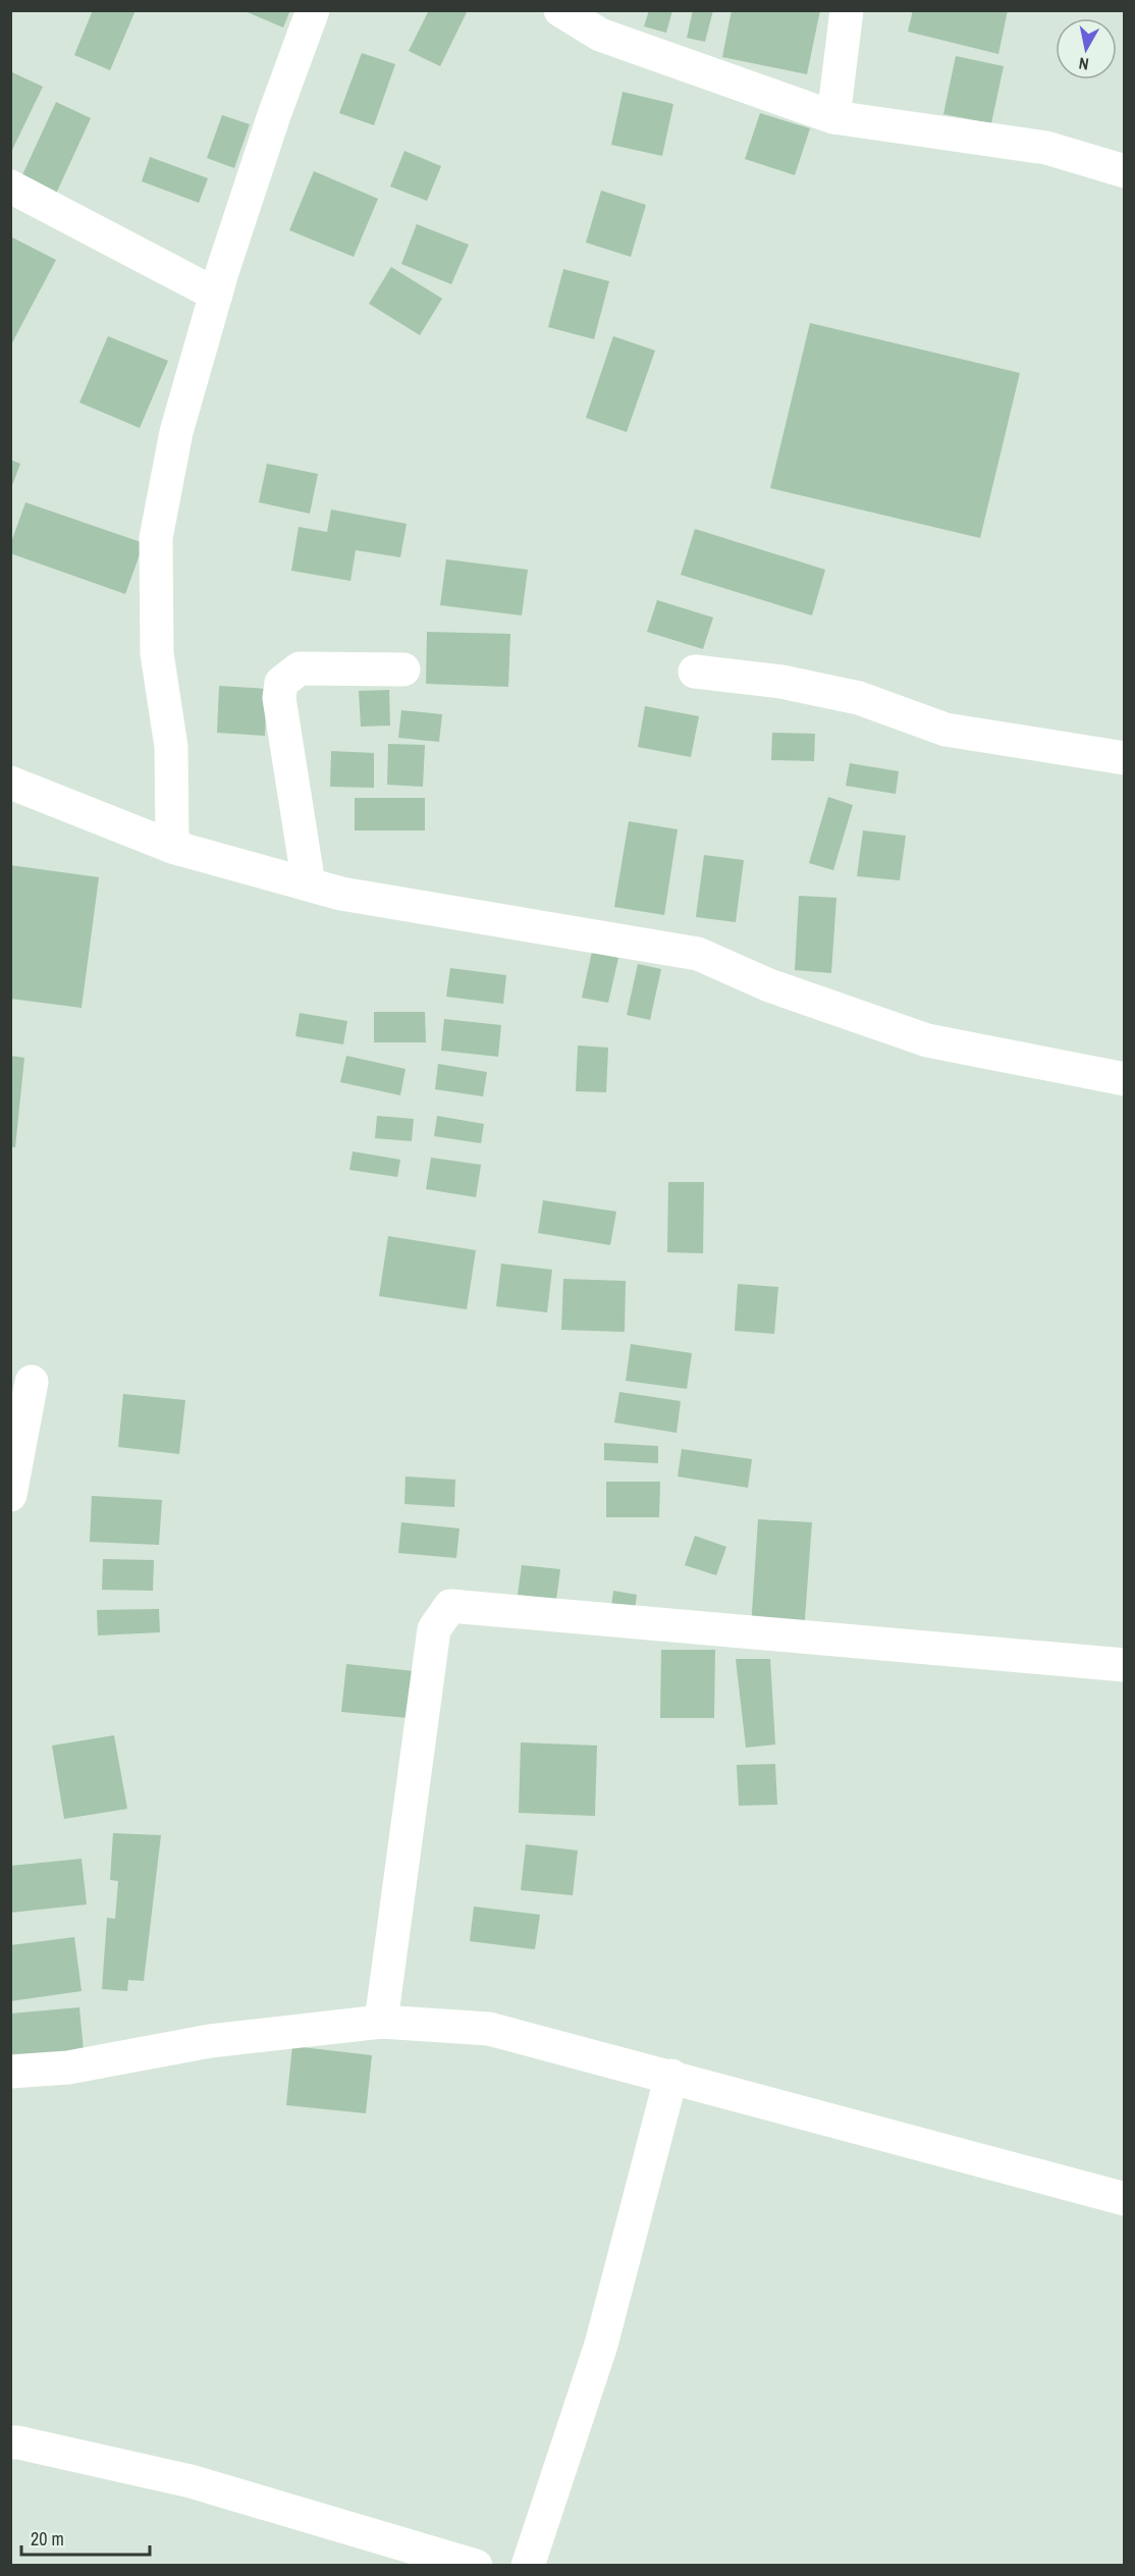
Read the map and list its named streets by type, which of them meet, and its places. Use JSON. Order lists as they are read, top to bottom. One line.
{"scale_bar":"20 m","north":"bottom"}
